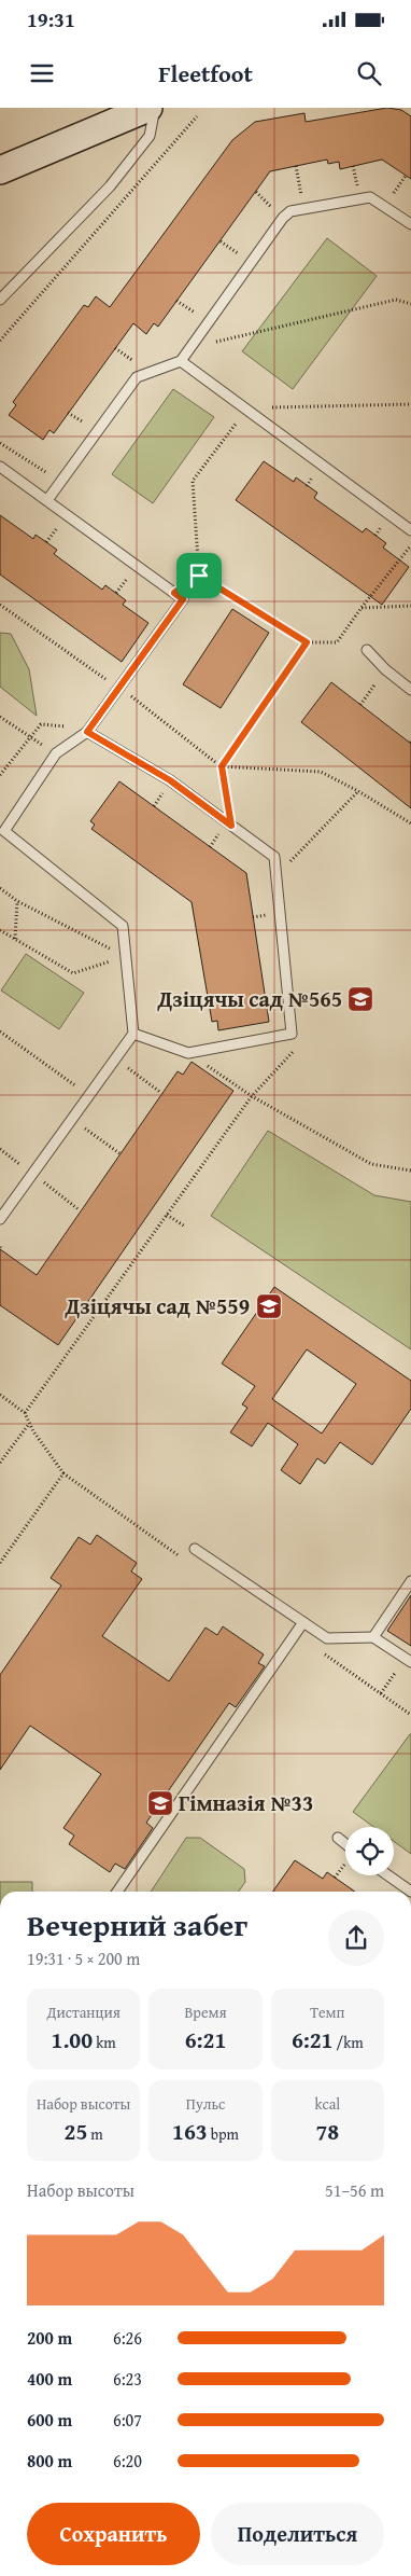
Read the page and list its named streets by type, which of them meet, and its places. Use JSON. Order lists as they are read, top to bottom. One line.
{"places":{"school or university":["Дзіцячы сад №565","Дзіцячы сад №559","Гімназія №33"]},"page":{"status":"19:31","header":"Fleetfoot","heading":["Вечерний забег","19:31 · 5 × 200 m"],"stats":[["Дистанция","1.00 km"],["Время","6:21"],["Темп","6:21 /km"],["Набор высоты","25 m"],["Пульс","163 bpm"],["kcal","78"]],"chart":["Набор высоты","51–56 m"],"list":[{"name":"200 m","note":"6:26"},{"name":"400 m","note":"6:23"},{"name":"600 m","note":"6:07"},{"name":"800 m","note":"6:20"}],"buttons":["Сохранить","Поделиться"]}}
